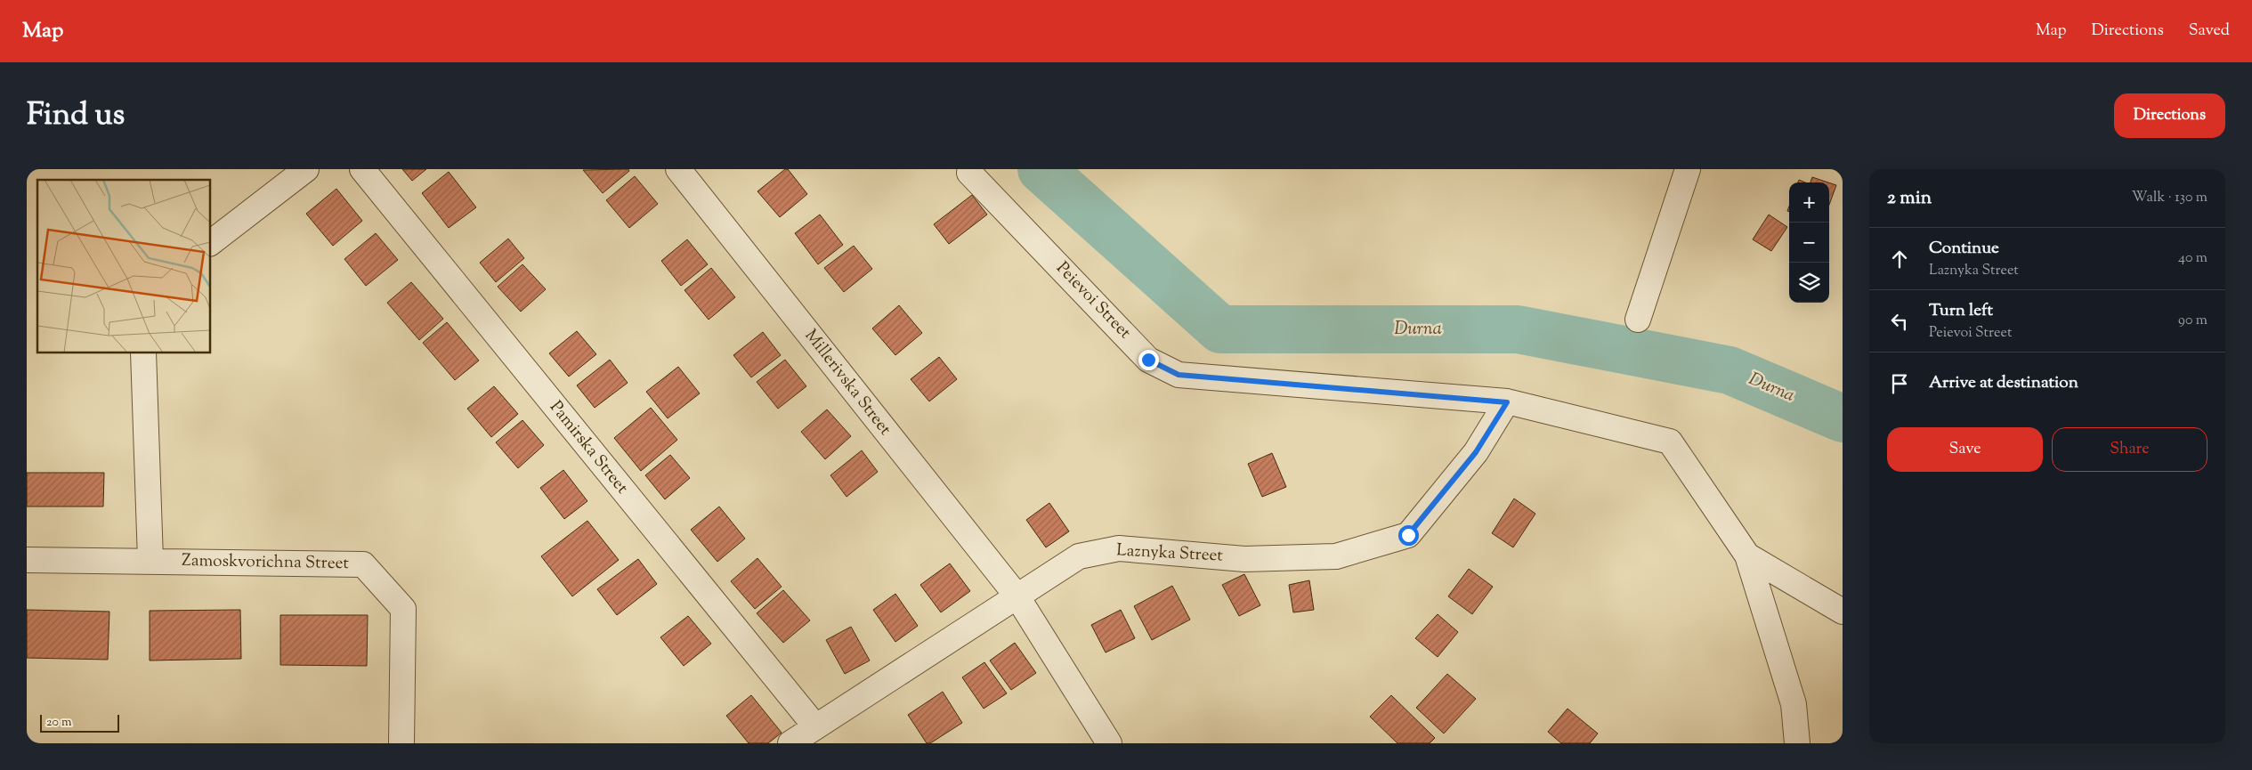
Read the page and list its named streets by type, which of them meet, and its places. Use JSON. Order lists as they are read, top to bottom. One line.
{"streets":{"street":["Peievoi Street","Millerivska Street","Pamirska Street","Laznyka Street","Zamoskvorichna Street"]},"crossings":[["Peievoi Street","Laznyka Street"],["Millerivska Street","Laznyka Street"],["Pamirska Street","Laznyka Street"]],"water":["Durna"],"scale_bar":"20 m","page":{"header":"Map","nav":["Map","Directions","Saved"],"title":"Find us","buttons":["Directions",["Save","Share"]],"heading":["2 min","Walk · 130 m"],"map_buttons":["+","−"],"list":[["Continue","Laznyka Street","40 m"],["Turn left","Peievoi Street","90 m"],"Arrive at destination"],"scale":"20 m"}}
